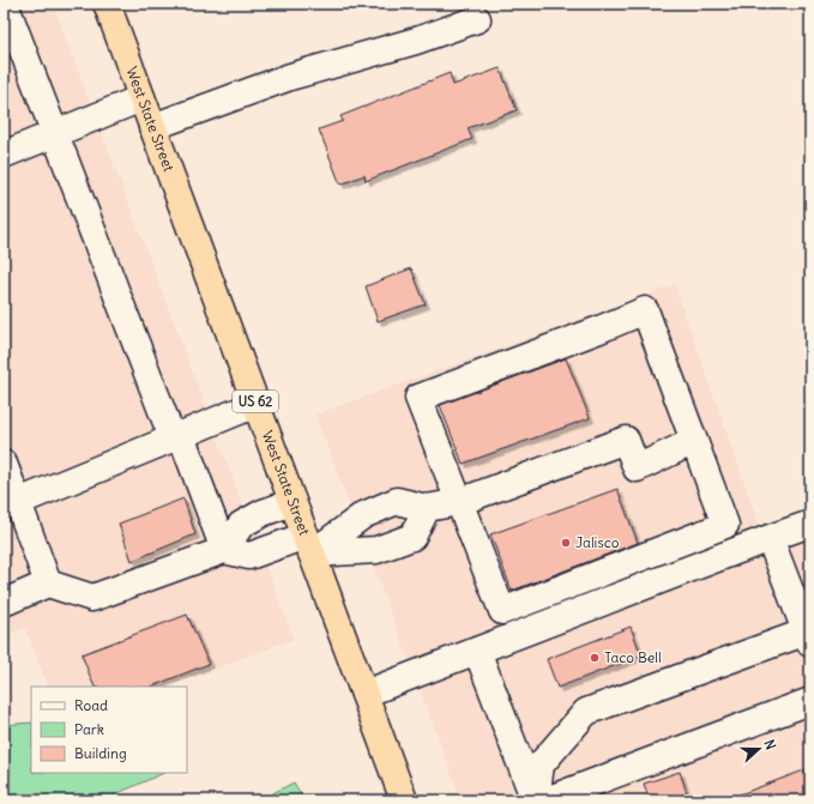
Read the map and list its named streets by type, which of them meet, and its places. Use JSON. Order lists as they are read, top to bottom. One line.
{"streets":{"highway":["West State Street","US 62"]},"places":["Jalisco","Taco Bell"],"legend":["Road","Park","Building"],"north":"right"}
